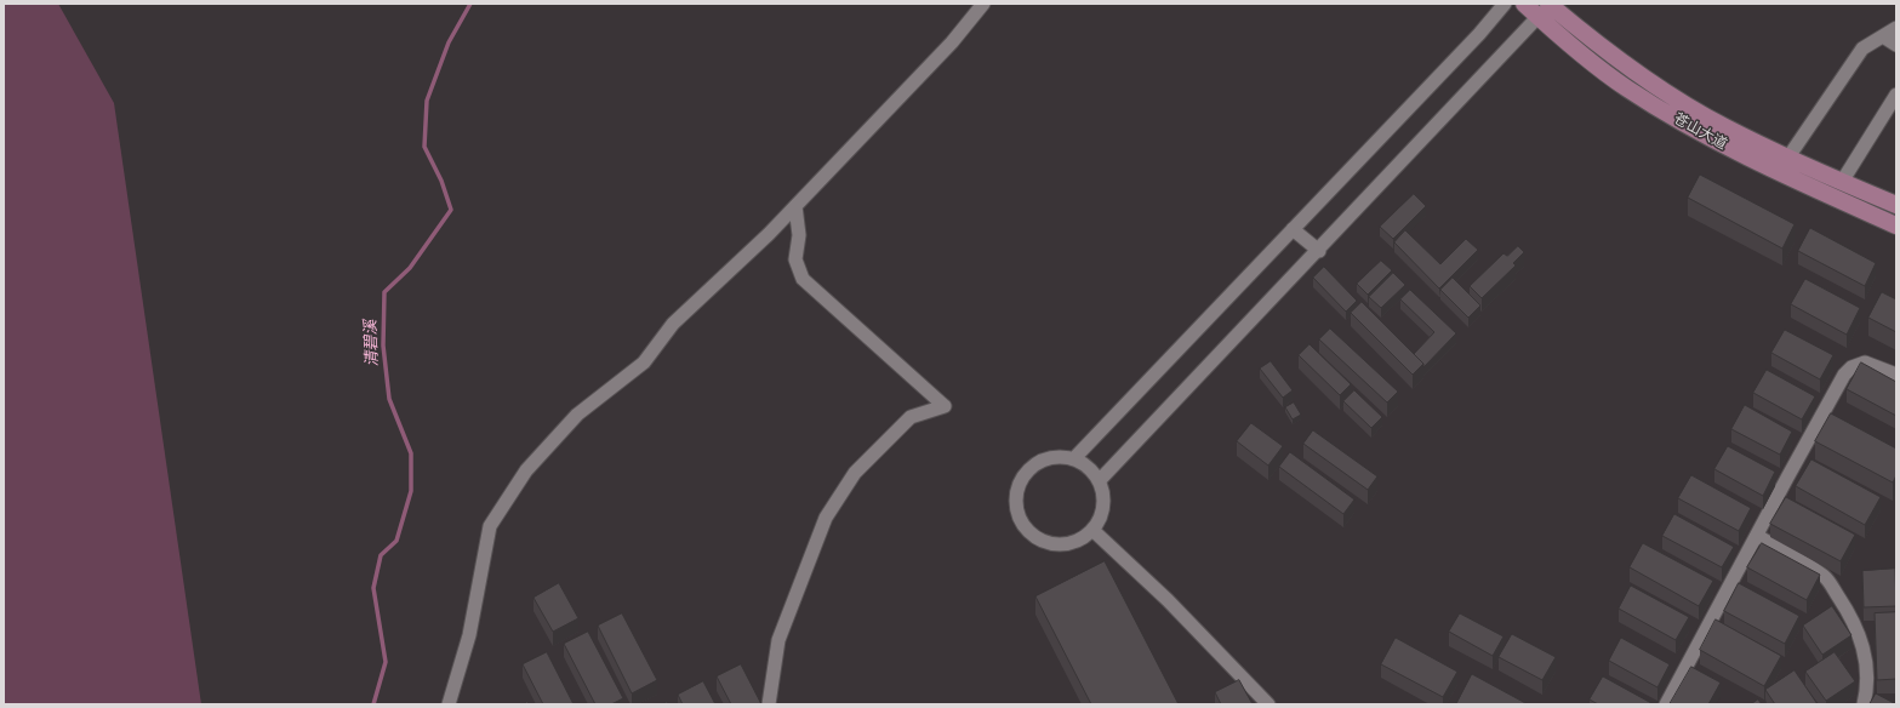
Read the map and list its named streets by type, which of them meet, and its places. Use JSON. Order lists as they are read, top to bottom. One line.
{"streets":{"main road":["苍山大道"]},"water":["清碧溪"]}
